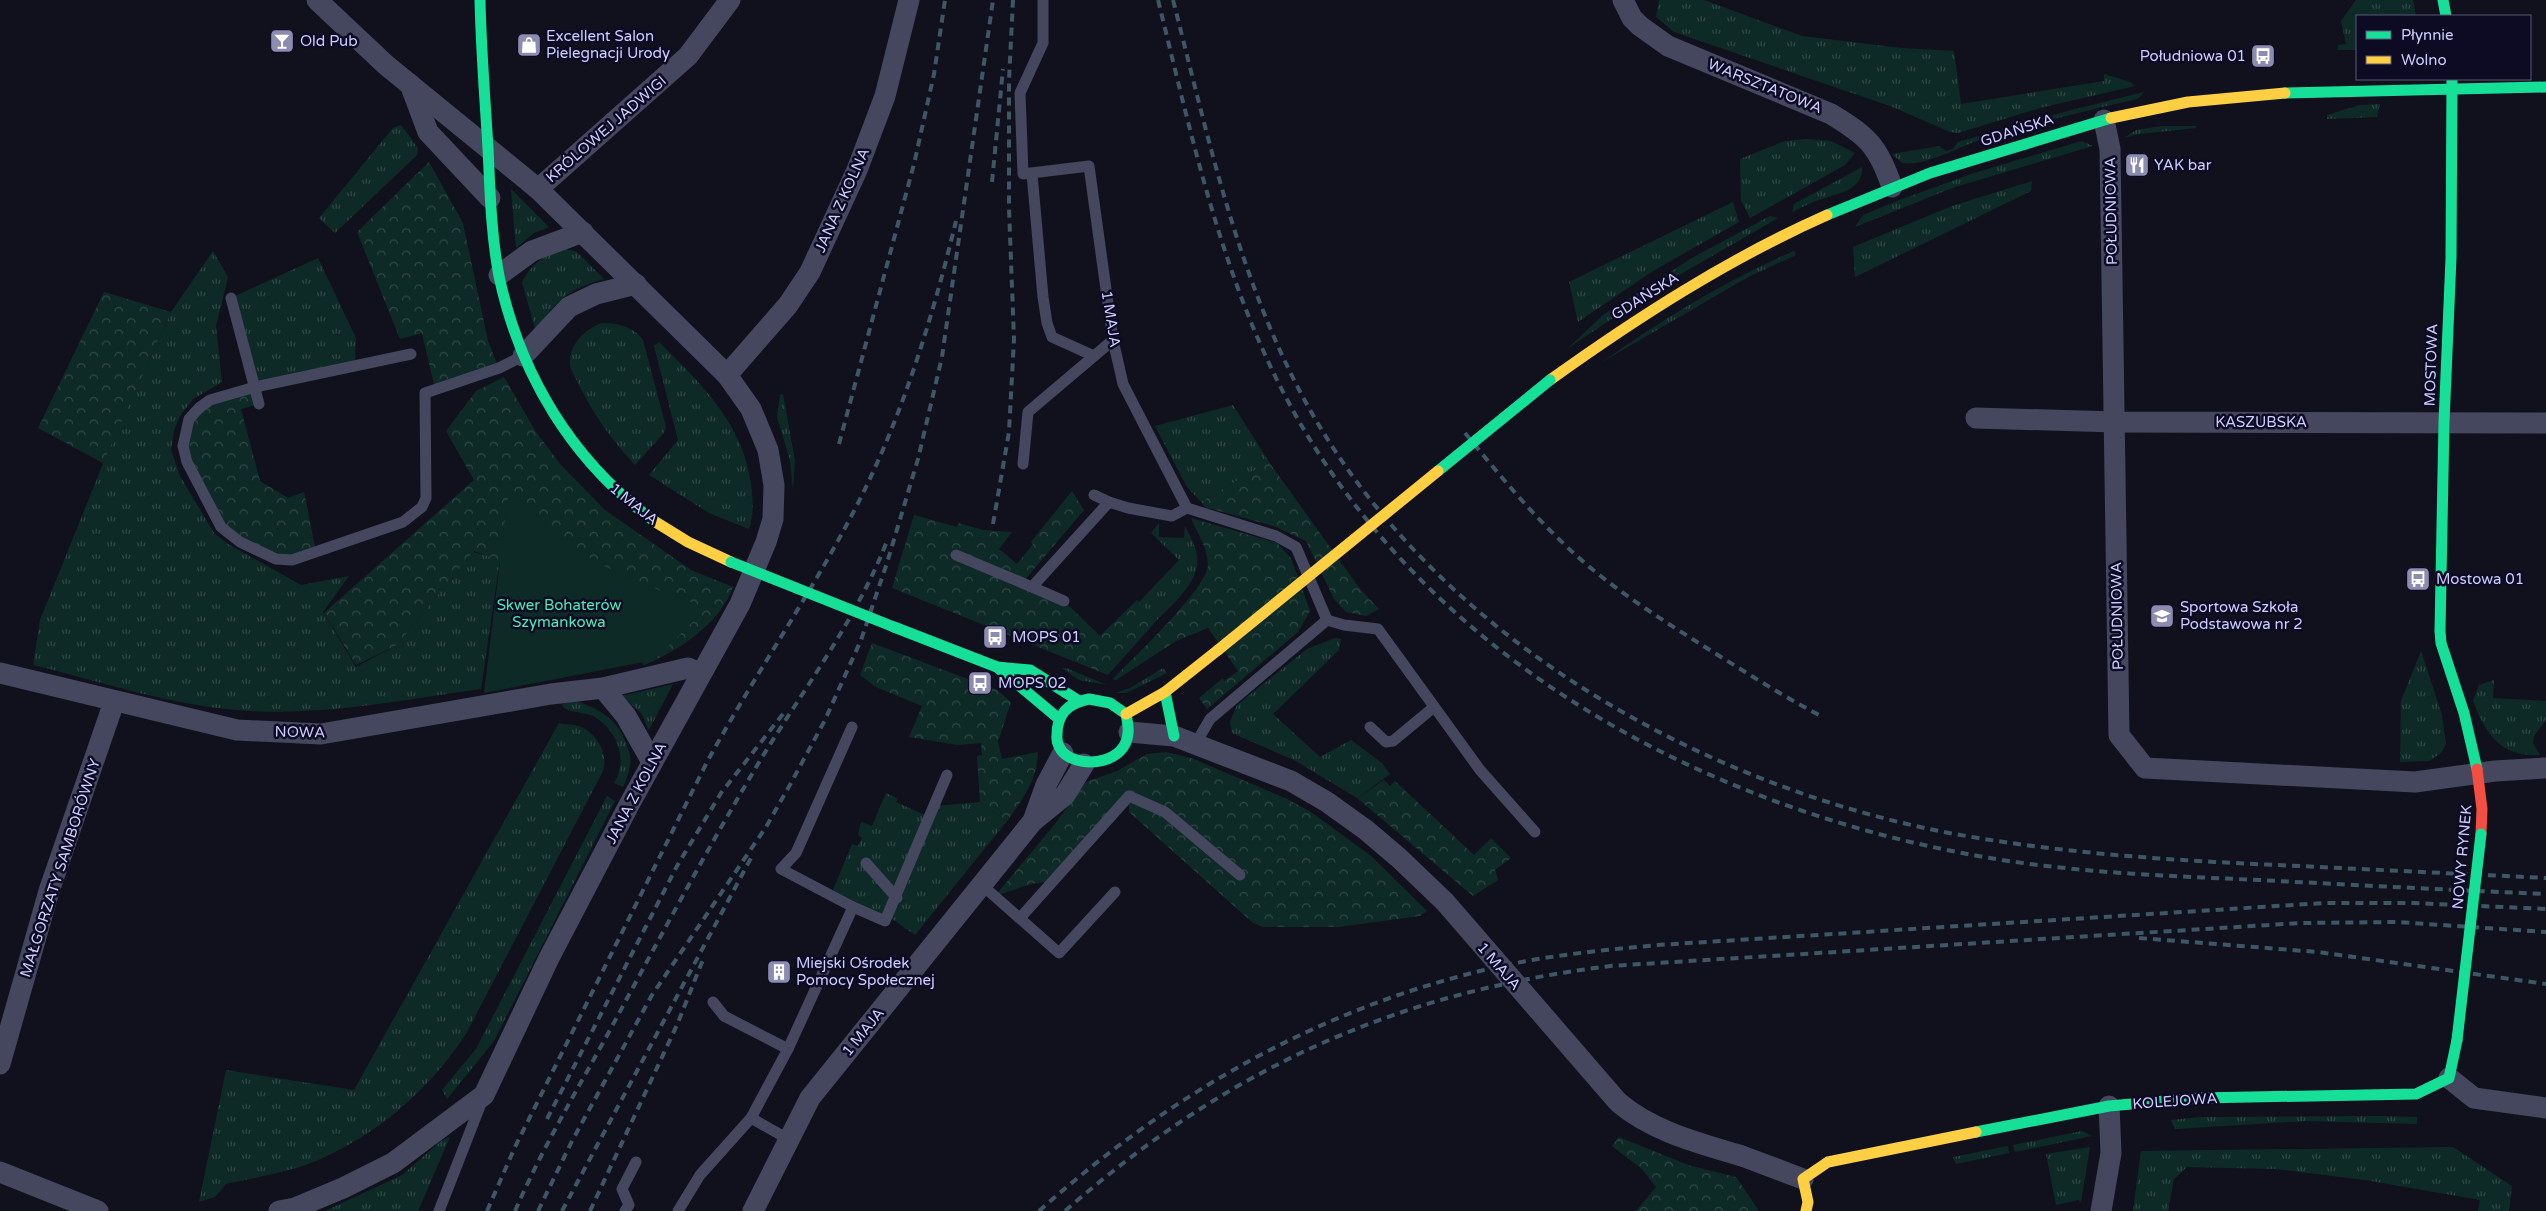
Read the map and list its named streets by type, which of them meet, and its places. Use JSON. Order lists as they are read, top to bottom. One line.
{"streets":{"street":["WARSZTATOWA","KRÓLOWEJ JADWIGI","GDAŃSKA","JANA Z KOLNA","POŁUDNIOWA","1 MAJA","MOSTOWA","KASZUBSKA","NOWA","NOWY RYNEK","MAŁGORZATY SAMBORÓWNY","KOLEJOWA"]},"crossings":[["WARSZTATOWA","GDAŃSKA"],["KRÓLOWEJ JADWIGI","JANA Z KOLNA"],["GDAŃSKA","POŁUDNIOWA"],["GDAŃSKA","MOSTOWA"],["JANA Z KOLNA","1 MAJA"],["JANA Z KOLNA","NOWA"],["POŁUDNIOWA","KASZUBSKA"],["POŁUDNIOWA","NOWY RYNEK"],["1 MAJA","KOLEJOWA"],["MOSTOWA","KASZUBSKA"],["MOSTOWA","NOWY RYNEK"],["NOWA","MAŁGORZATY SAMBORÓWNY"],["NOWY RYNEK","KOLEJOWA"]],"parks":["Skwer Bohaterów Szymankowa"],"places":{"bar":["Old Pub"],"shop":["Excellent Salon Pielegnacji Urody"],"bus stop":["Południowa 01","Mostowa 01","MOPS 01","MOPS 02"],"restaurant":["YAK bar"],"school or university":["Sportowa Szkoła Podstawowa nr 2"],"building":["Miejski Ośrodek Pomocy Społecznej"]},"legend":["Płynnie","Wolno"]}
